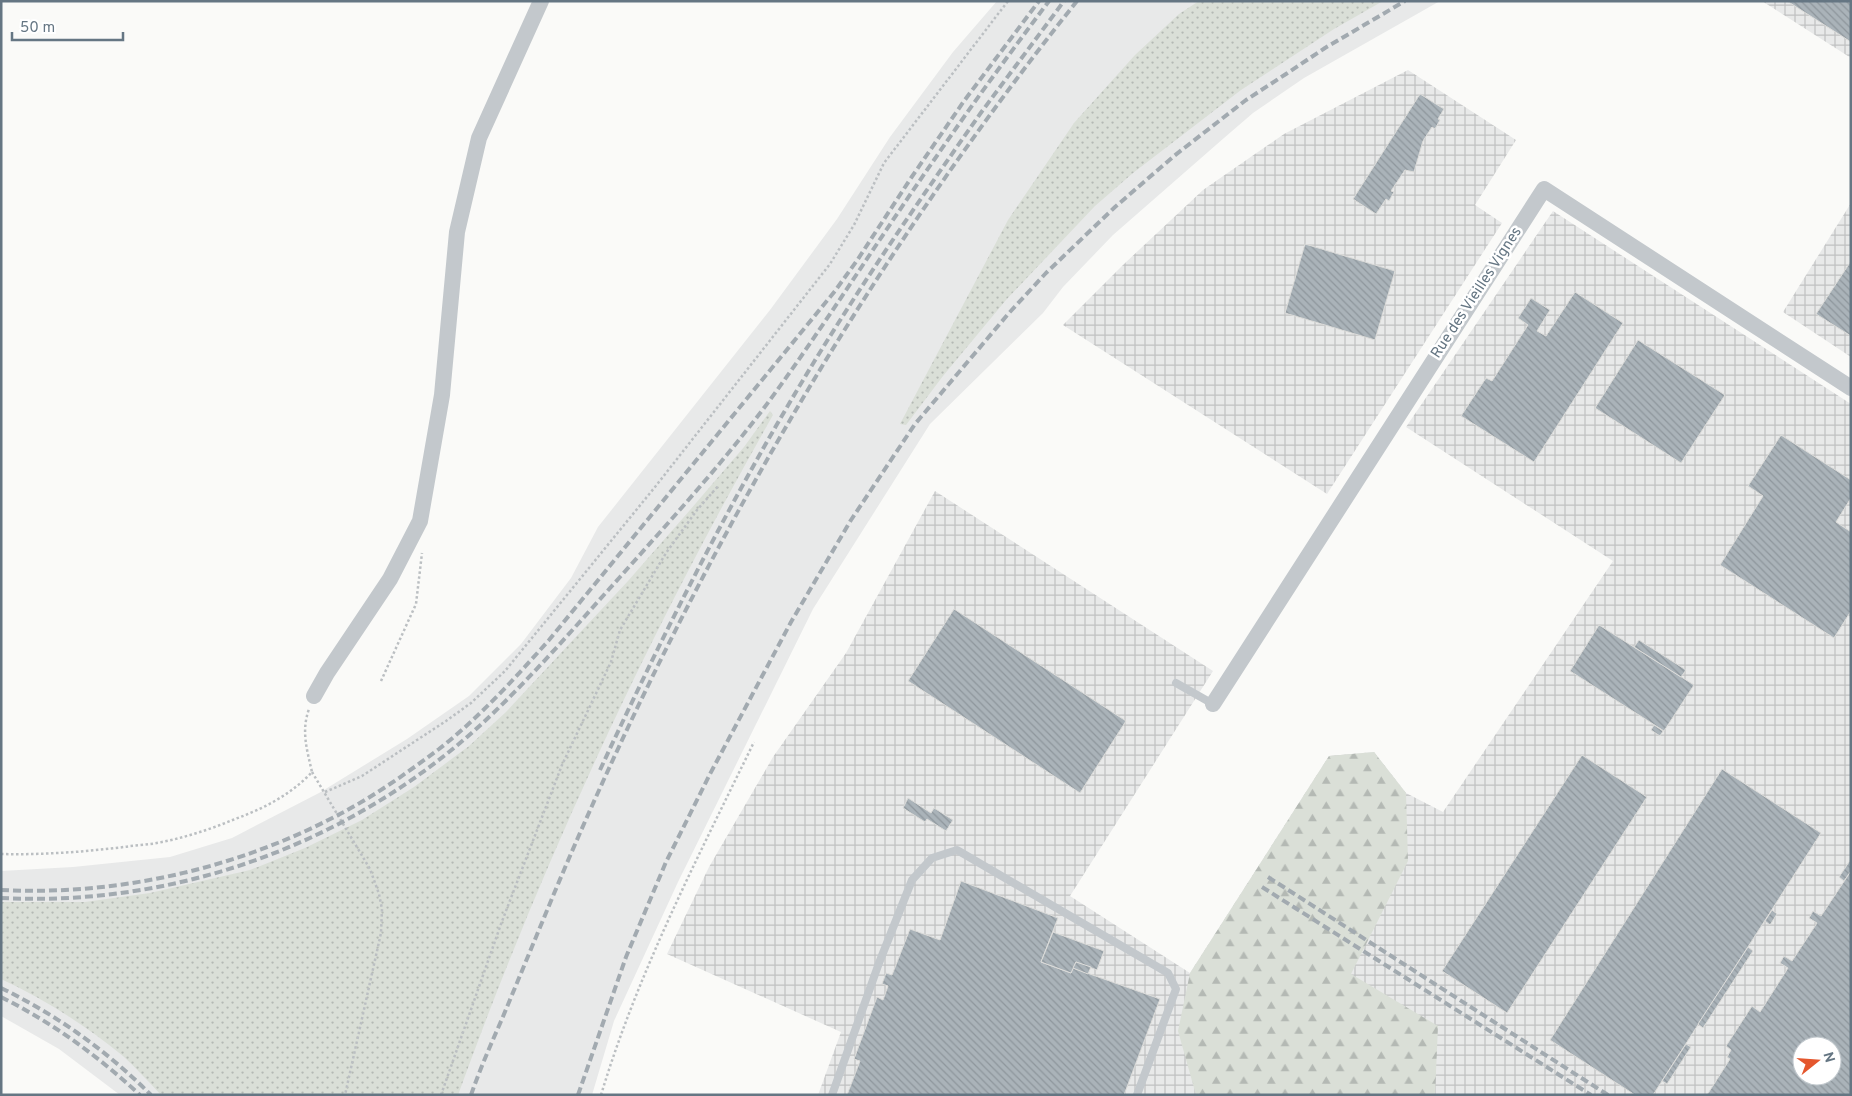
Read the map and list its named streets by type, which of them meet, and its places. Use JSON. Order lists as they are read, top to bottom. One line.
{"streets":{"street":["Rue des Vieilles Vignes"]},"scale_bar":"50 m","north":"right"}
